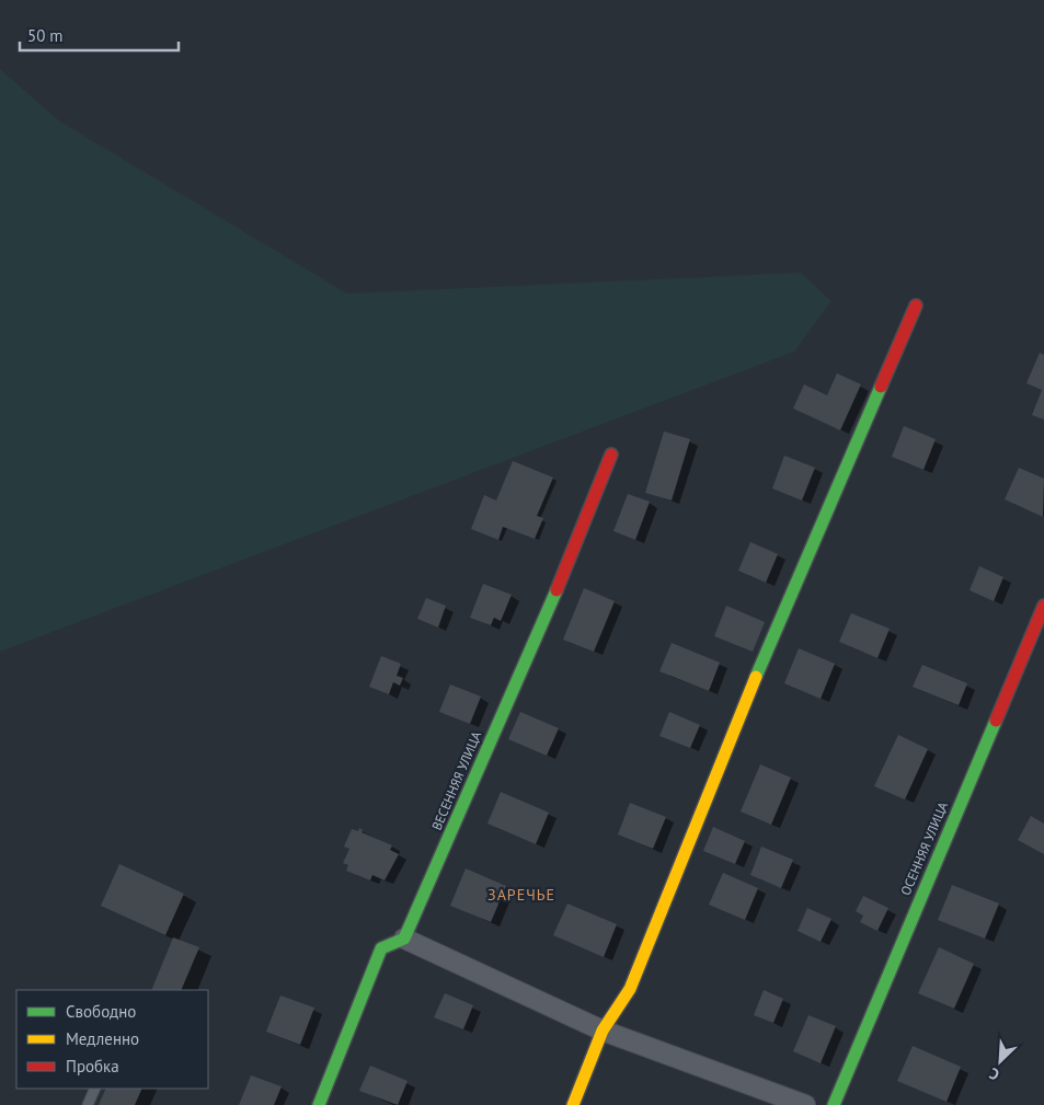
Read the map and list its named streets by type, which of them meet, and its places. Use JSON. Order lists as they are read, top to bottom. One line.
{"streets":{"street":["ВЕСЕННЯЯ УЛИЦА","ОСЕННЯЯ УЛИЦА"]},"districts":["ЗАРЕЧЬЕ"],"legend":["Свободно","Медленно","Пробка"],"scale_bar":"50 m","north":"bottom left"}
